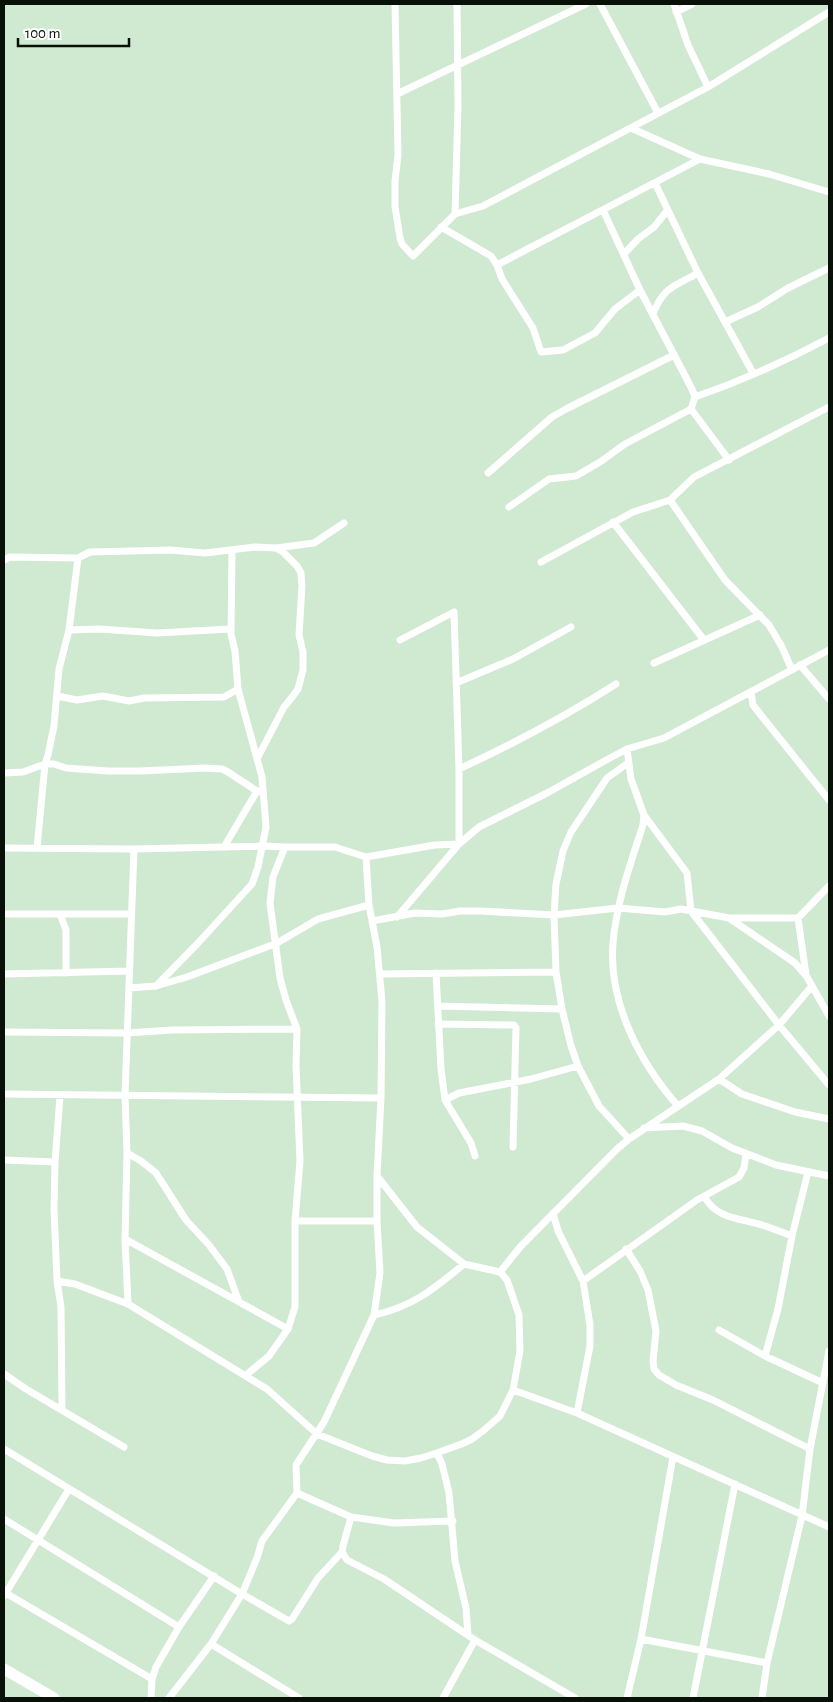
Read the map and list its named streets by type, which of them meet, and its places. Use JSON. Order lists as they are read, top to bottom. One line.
{"scale_bar":"100 m"}
